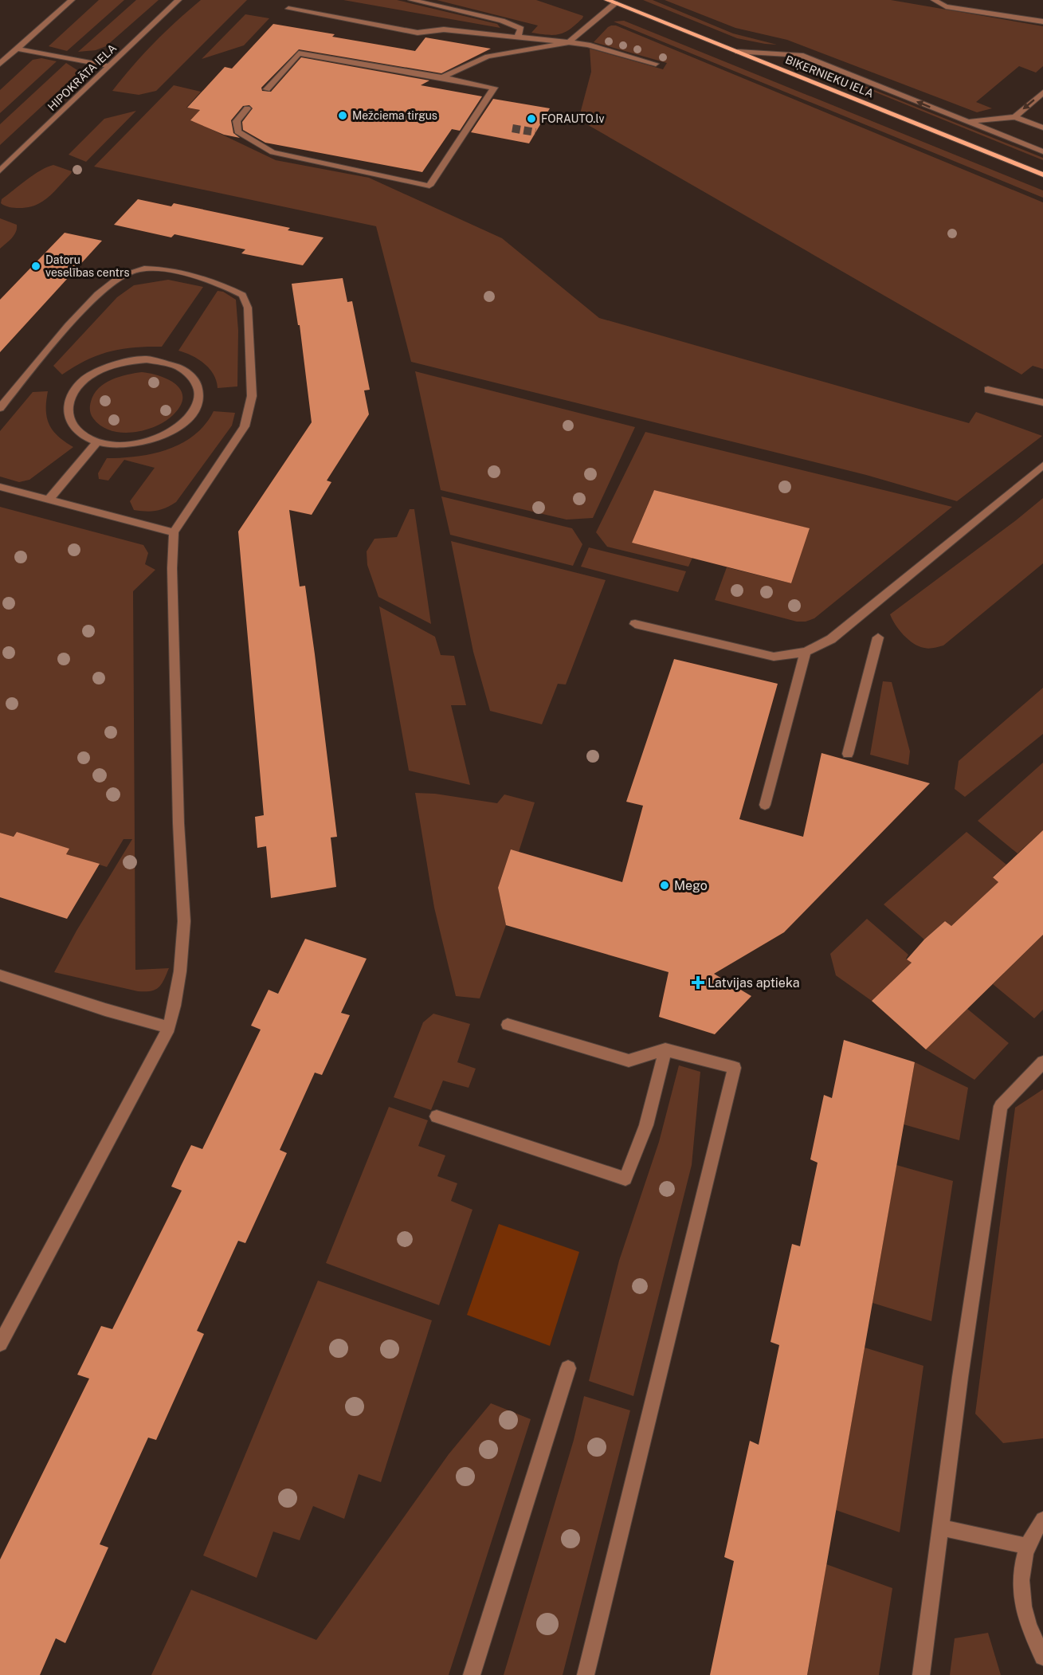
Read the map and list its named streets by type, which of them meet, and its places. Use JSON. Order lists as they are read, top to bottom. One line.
{"streets":{"main road":["BIĶERNIEKU IELA"],"street":["HIPOKRĀTA IELA"]},"places":{"other":["Mežciema tirgus","FORAUTO.lv","Datoru veselības centrs","Mego"],"health":["Latvijas aptieka"]}}
